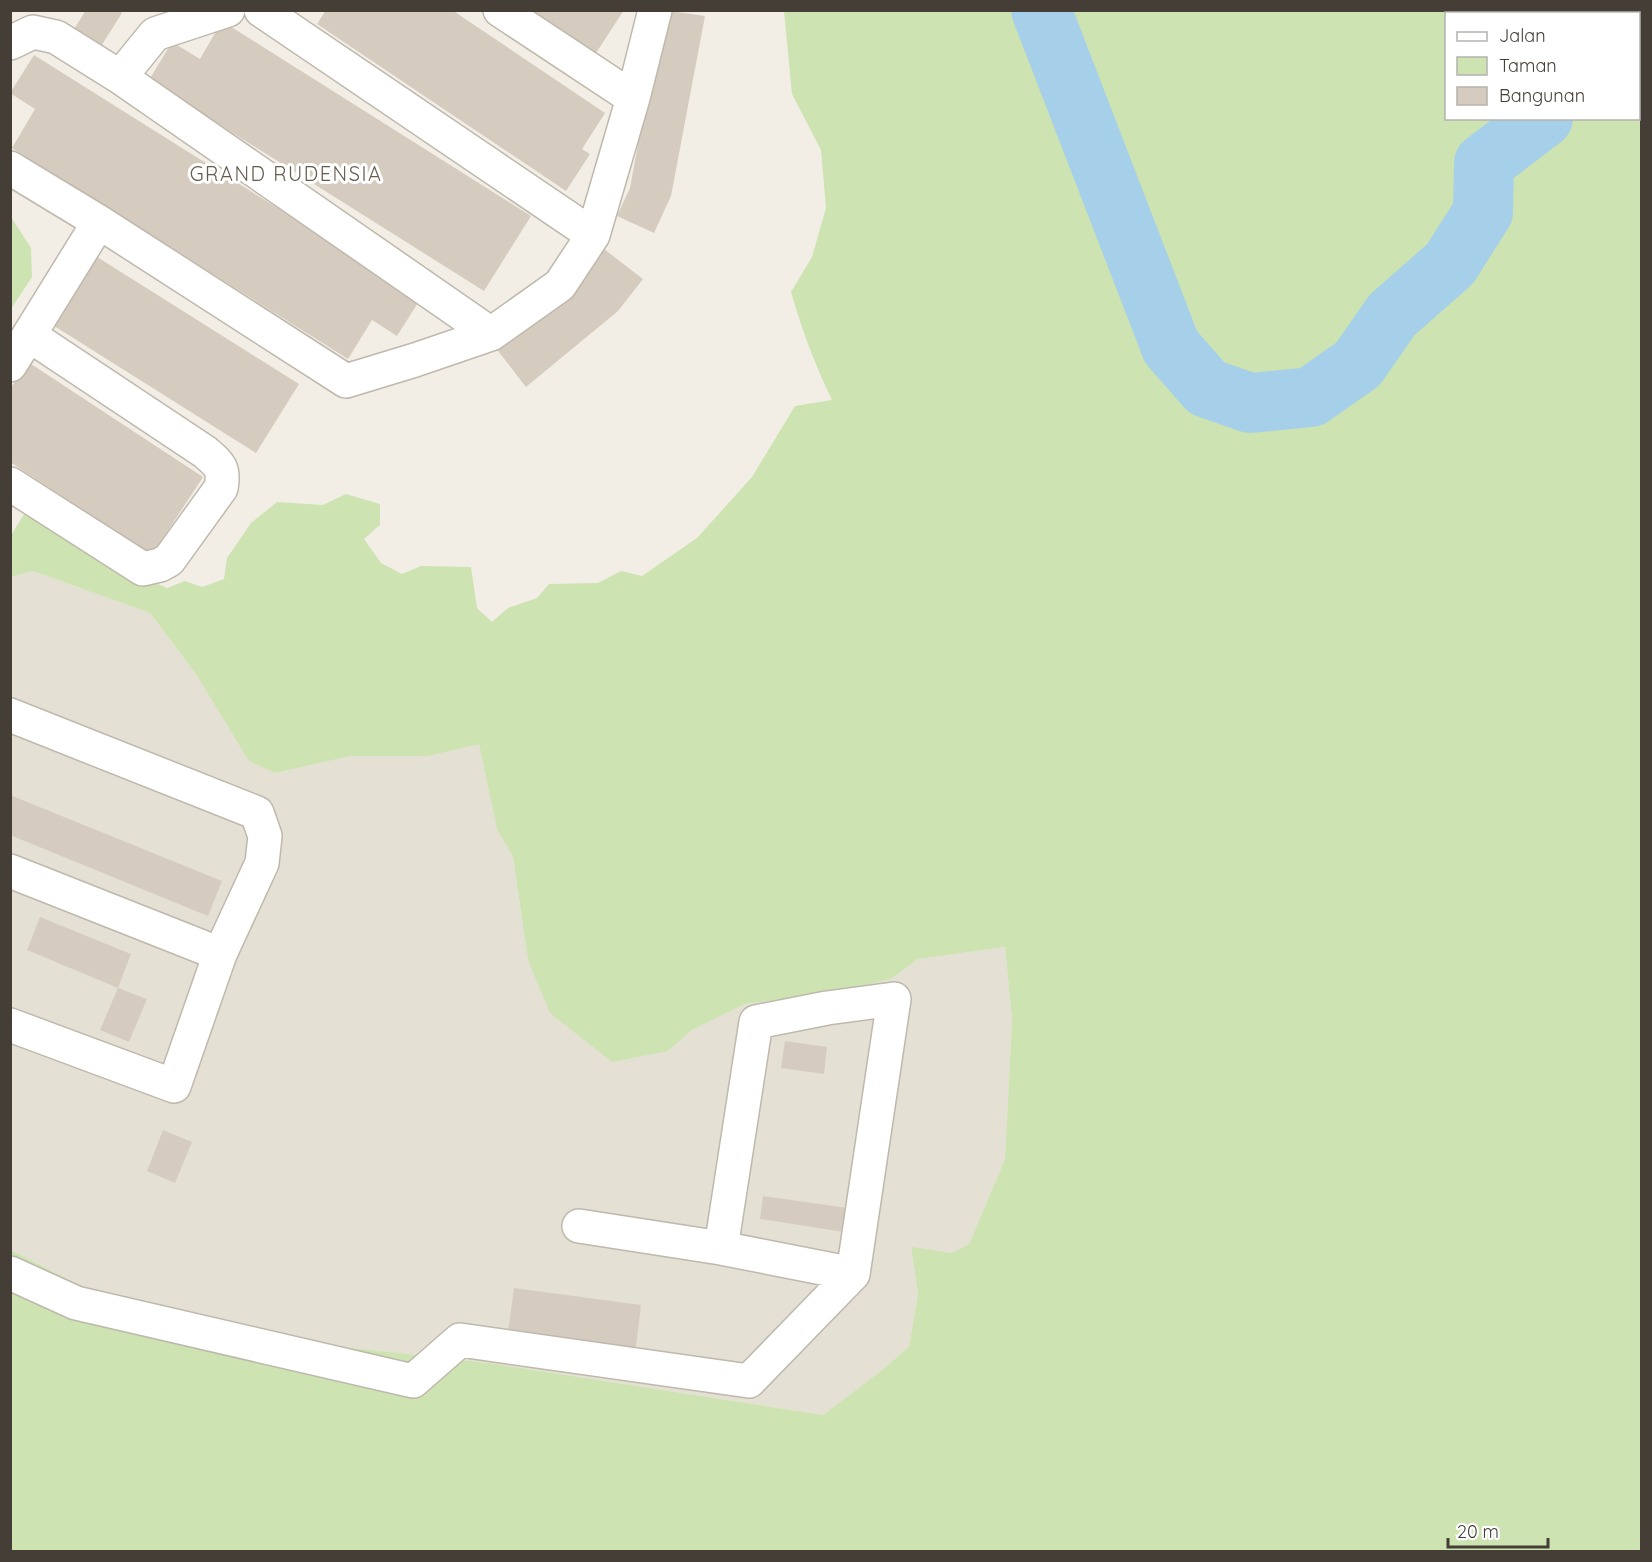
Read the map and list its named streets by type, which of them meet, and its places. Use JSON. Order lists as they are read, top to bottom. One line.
{"districts":["GRAND RUDENSIA"],"legend":["Jalan","Taman","Bangunan"],"scale_bar":"20 m"}
